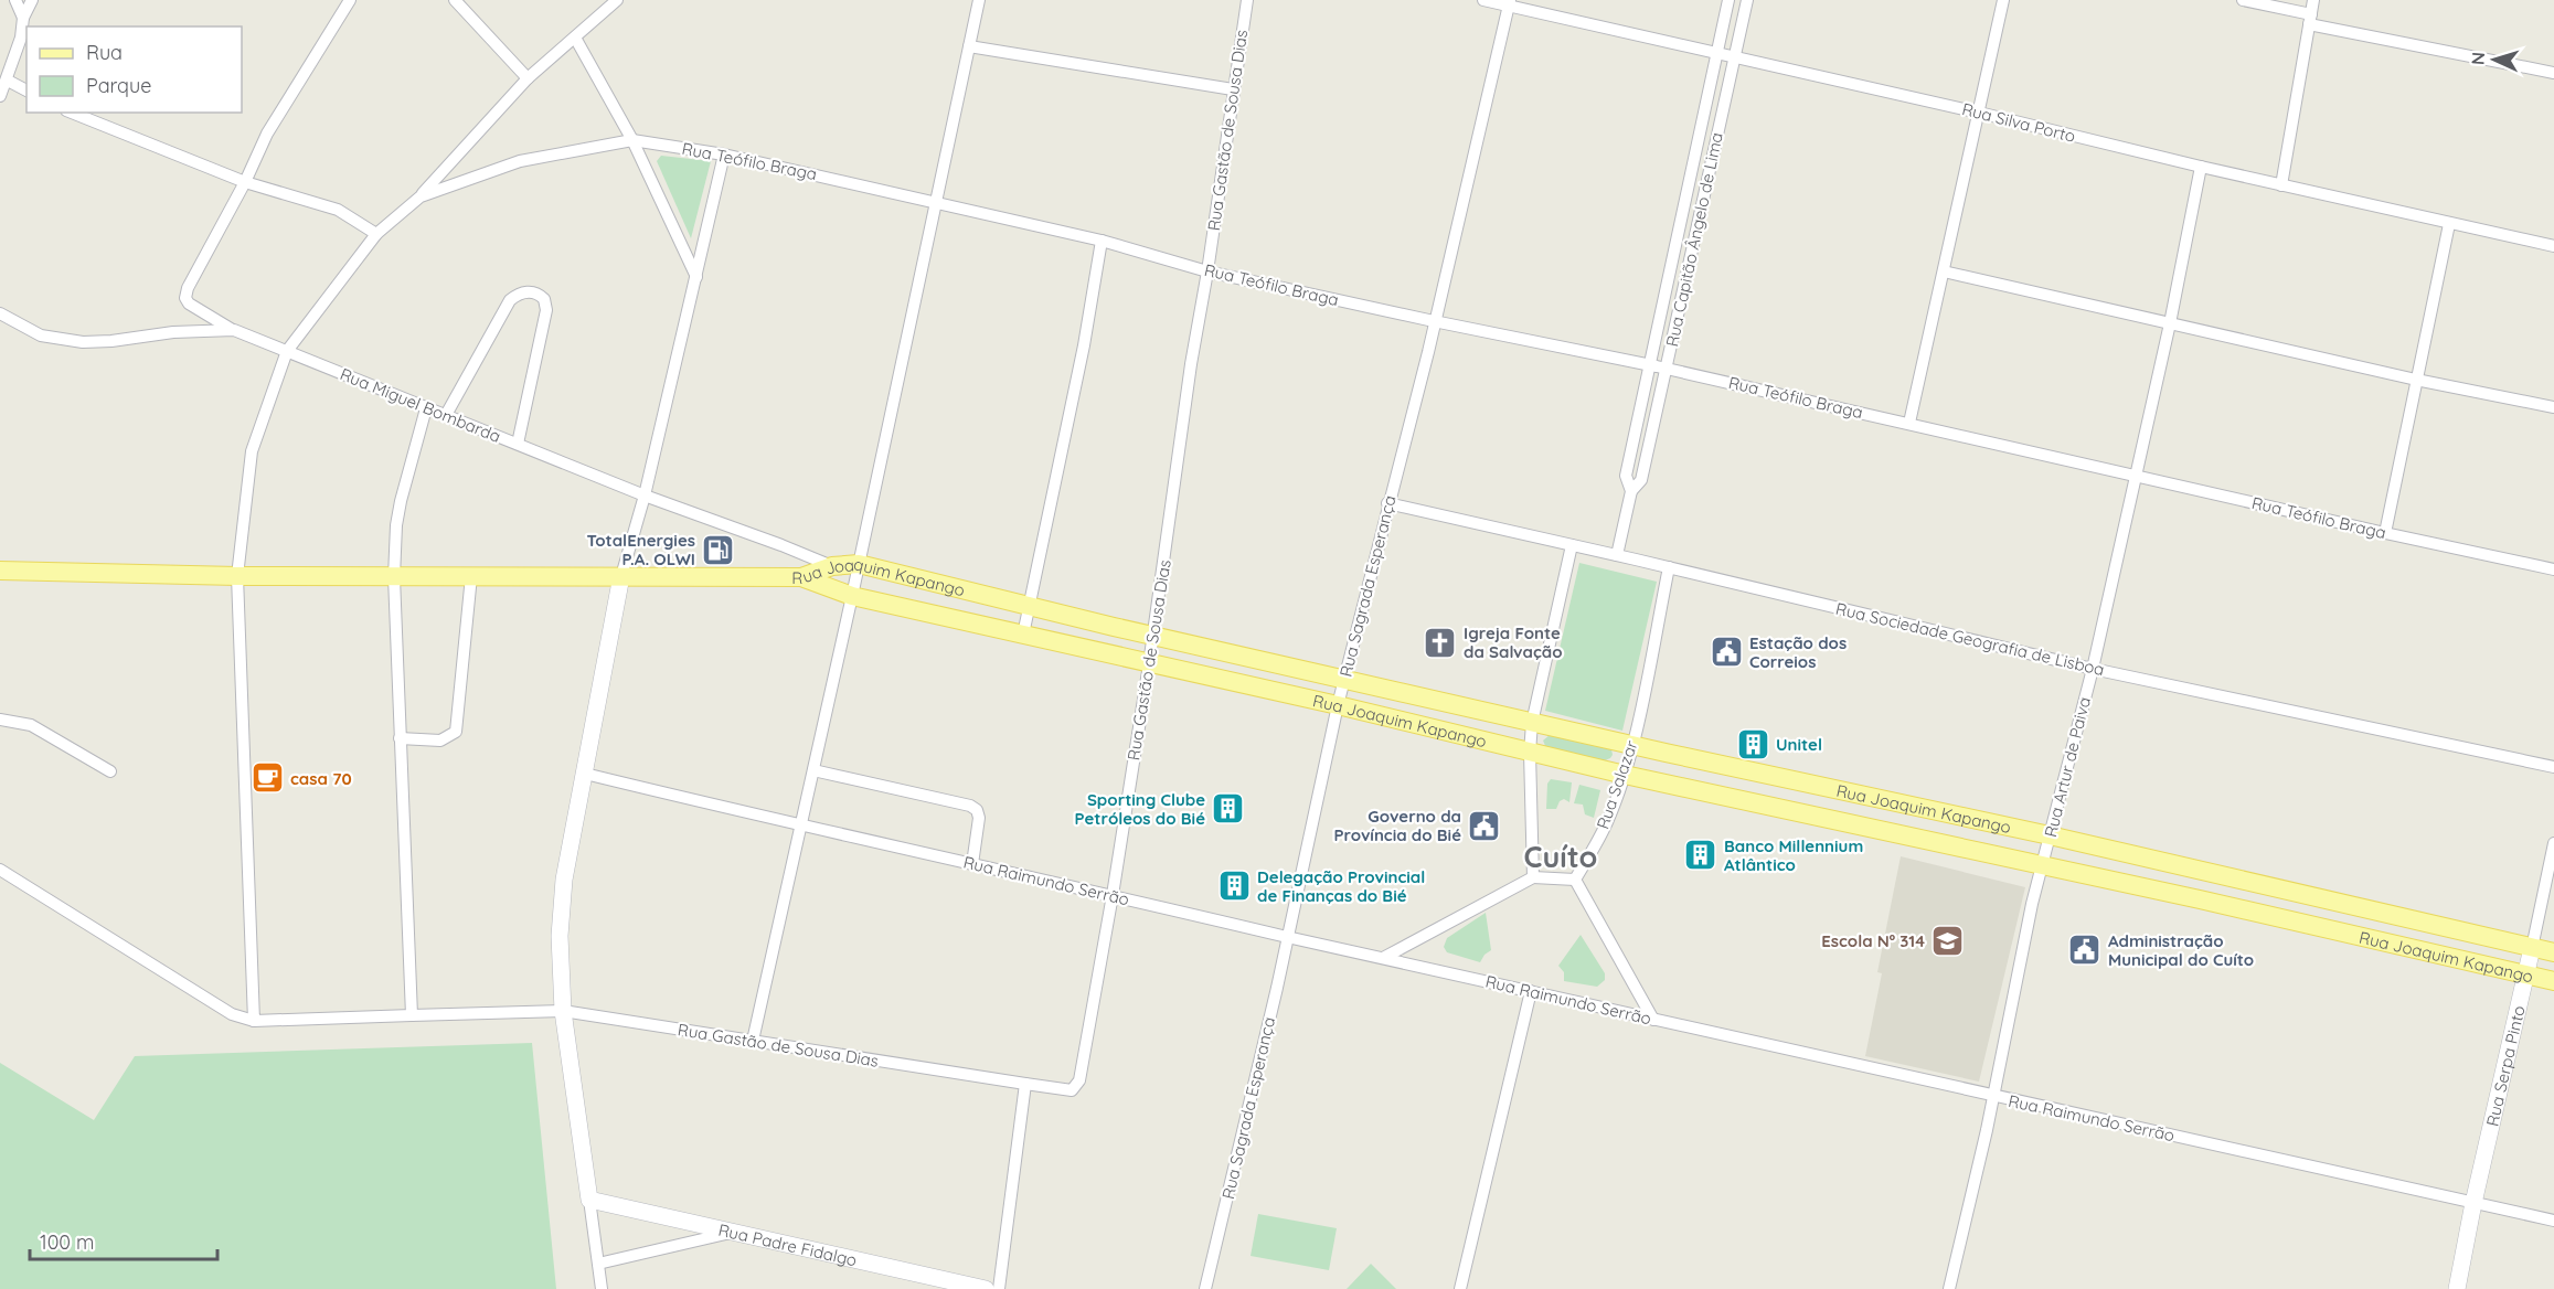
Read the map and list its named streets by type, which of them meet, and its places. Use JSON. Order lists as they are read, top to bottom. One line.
{"streets":{"main road":["Rua Joaquim Kapango"],"street":["Rua Silva Porto","Rua Gastão de Sousa Dias","Rua Teófilo Braga","Rua Capitão Ângelo de Lima","Rua Miguel Bombarda","Rua Sagrada Esperança","Rua Sociedade Geografia de Lisboa","Rua Artur de Paiva","Rua Salazar","Rua Raimundo Serrão","Rua Serpa Pinto","Rua Padre Fidalgo"]},"crossings":[["Rua Silva Porto","Rua Capitão Ângelo de Lima"],["Rua Silva Porto","Rua Sagrada Esperança"],["Rua Silva Porto","Rua Artur de Paiva"],["Rua Gastão de Sousa Dias","Rua Teófilo Braga"],["Rua Gastão de Sousa Dias","Rua Joaquim Kapango"],["Rua Gastão de Sousa Dias","Rua Raimundo Serrão"],["Rua Teófilo Braga","Rua Capitão Ângelo de Lima"],["Rua Teófilo Braga","Rua Miguel Bombarda"],["Rua Teófilo Braga","Rua Sagrada Esperança"],["Rua Teófilo Braga","Rua Artur de Paiva"],["Rua Miguel Bombarda","Rua Joaquim Kapango"],["Rua Sagrada Esperança","Rua Joaquim Kapango"],["Rua Sagrada Esperança","Rua Sociedade Geografia de Lisboa"],["Rua Sagrada Esperança","Rua Raimundo Serrão"],["Rua Joaquim Kapango","Rua Artur de Paiva"],["Rua Joaquim Kapango","Rua Salazar"],["Rua Joaquim Kapango","Rua Serpa Pinto"],["Rua Sociedade Geografia de Lisboa","Rua Artur de Paiva"],["Rua Sociedade Geografia de Lisboa","Rua Salazar"],["Rua Artur de Paiva","Rua Raimundo Serrão"],["Rua Raimundo Serrão","Rua Serpa Pinto"]],"districts":["Cuíto"],"places":{"fuel station":["TotalEnergies P.A. OLWI"],"church":["Igreja Fonte da Salvação"],"public building":["Estação dos Correios","Governo da Província do Bié","Administração Municipal do Cuíto"],"building":["Unitel","Sporting Clube Petróleos do Bié","Banco Millennium Atlântico","Delegação Provincial de Finanças do Bié"],"cafe":["casa 70"],"school or university":["Escola Nº 314"]},"legend":["Rua","Parque"],"scale_bar":"100 m","north":"left"}
